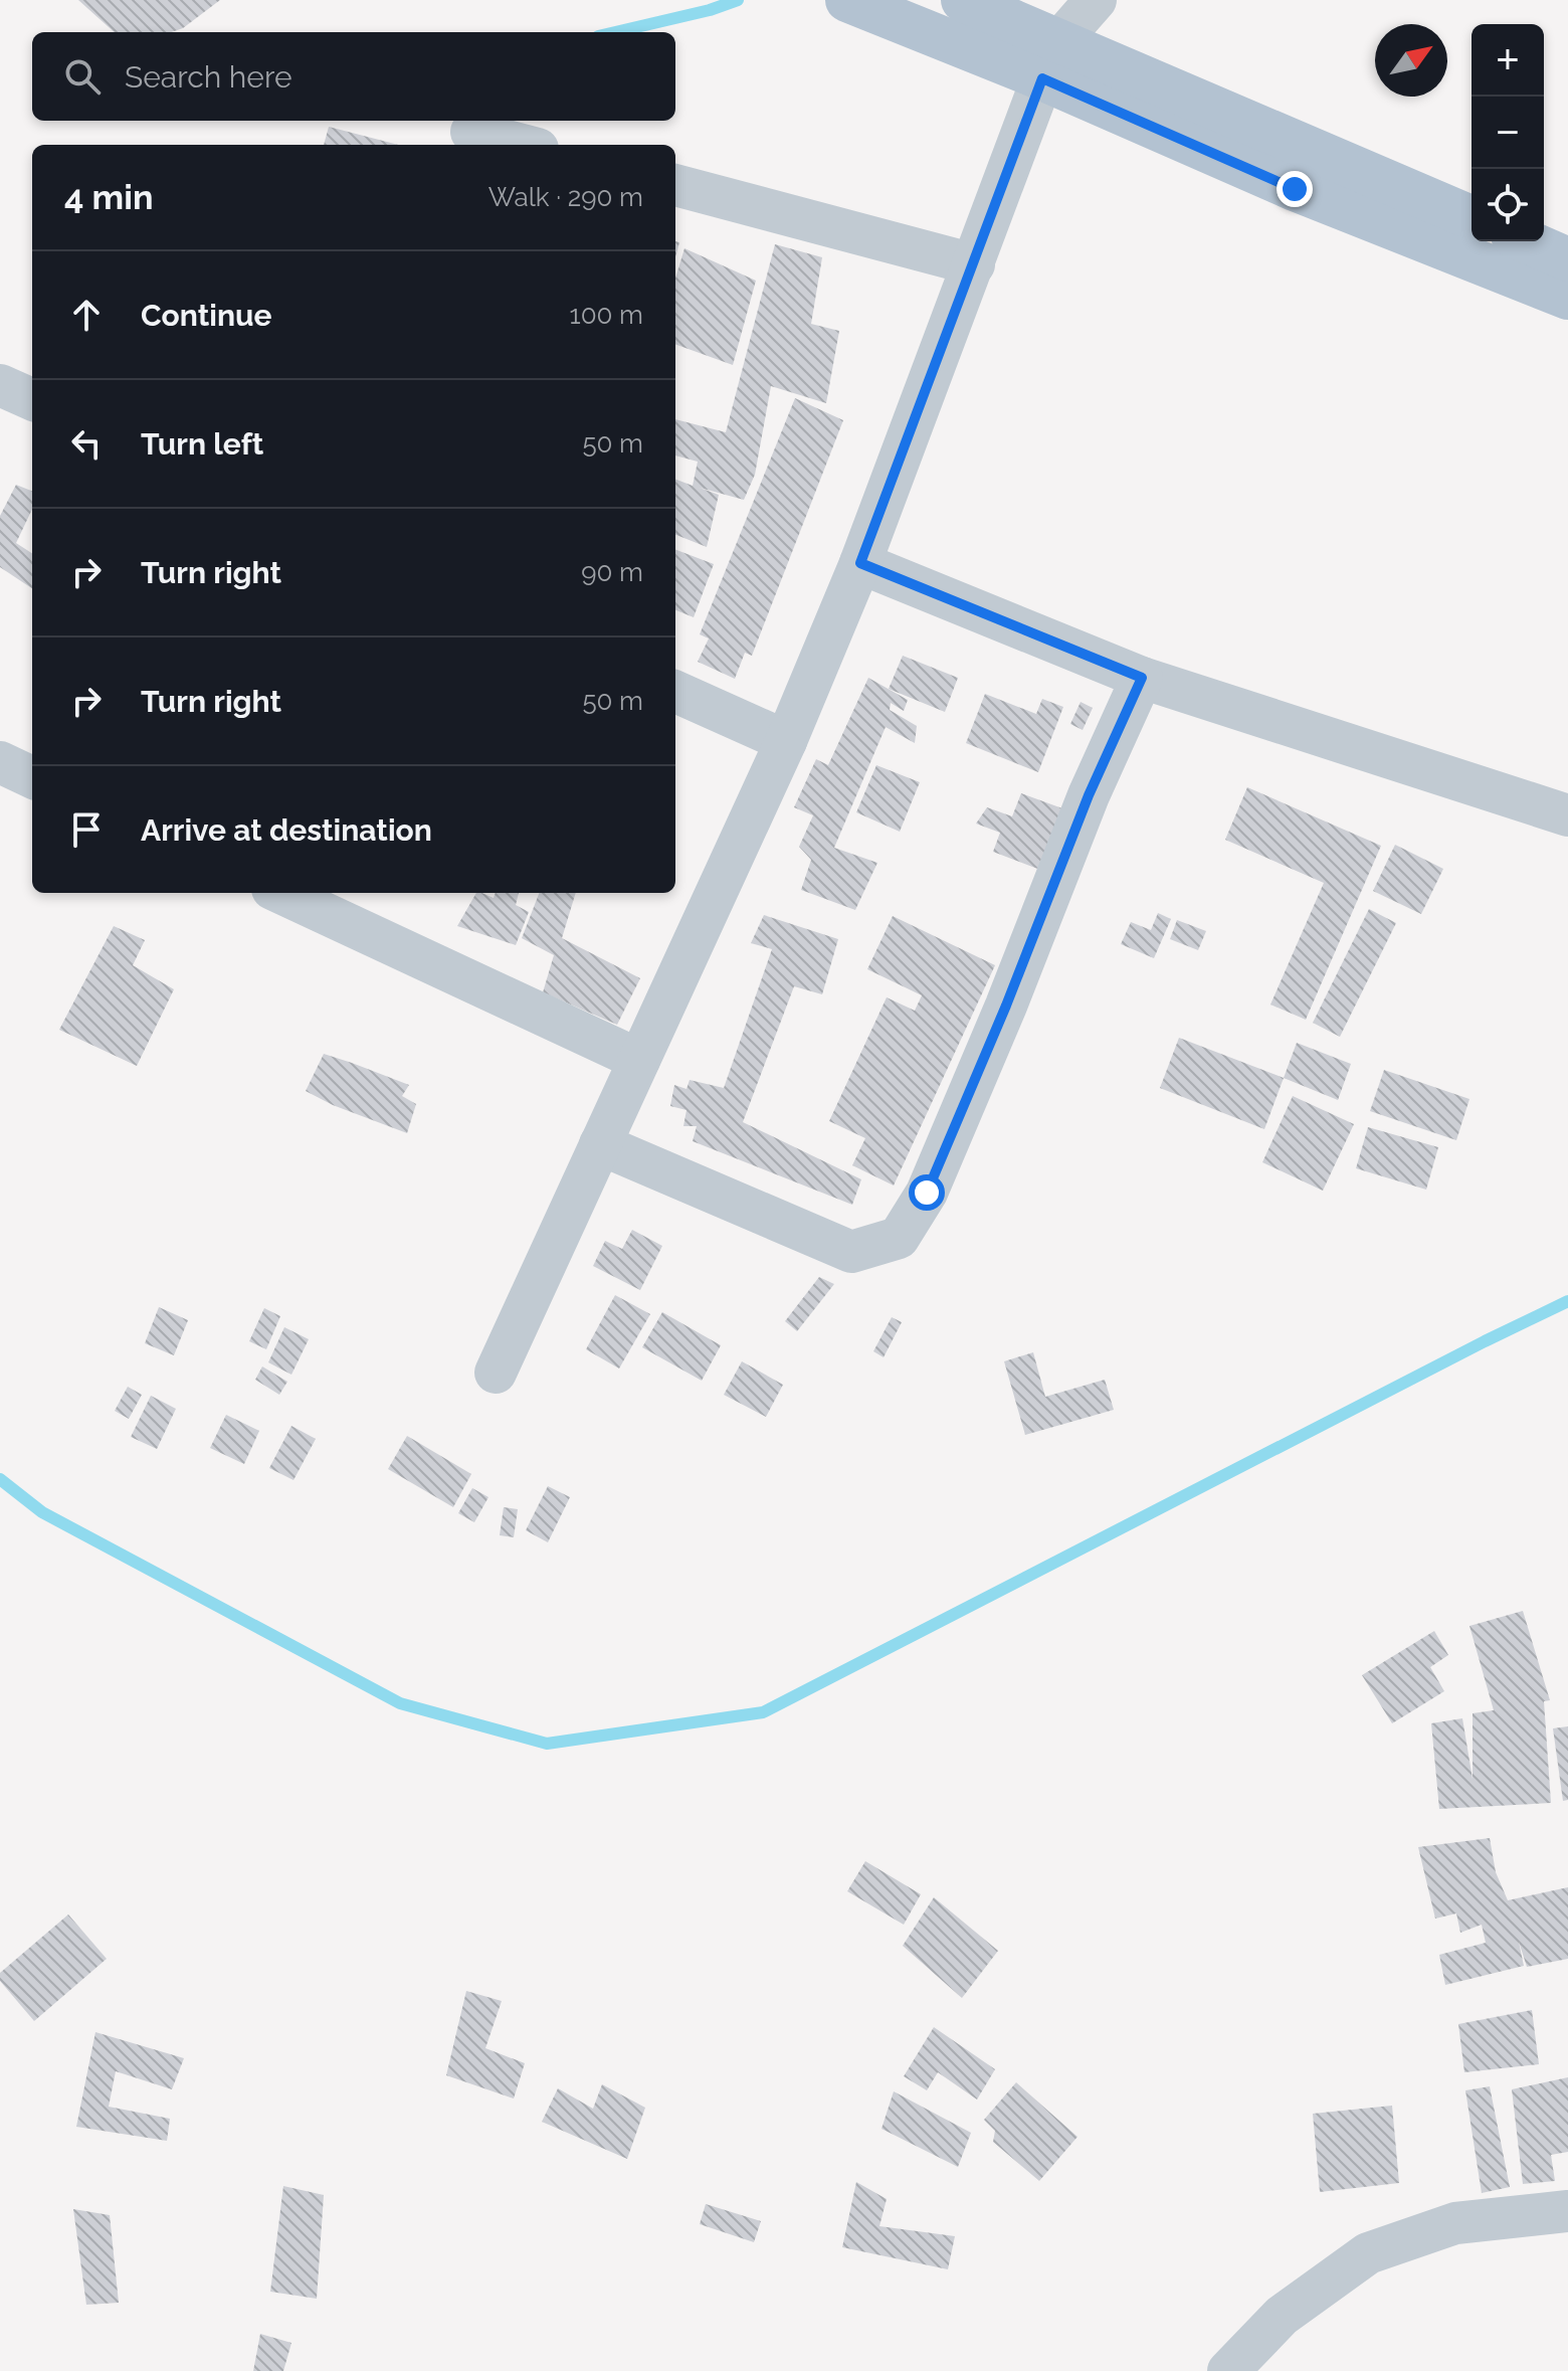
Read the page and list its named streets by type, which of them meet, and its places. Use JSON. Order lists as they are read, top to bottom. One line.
{"north":"top right","page":{"map_buttons":["+","−"],"search":"Search here","heading":["4 min","Walk · 290 m"],"list":[["Continue","100 m"],["Turn left","50 m"],["Turn right","90 m"],["Turn right","50 m"],"Arrive at destination"]}}
